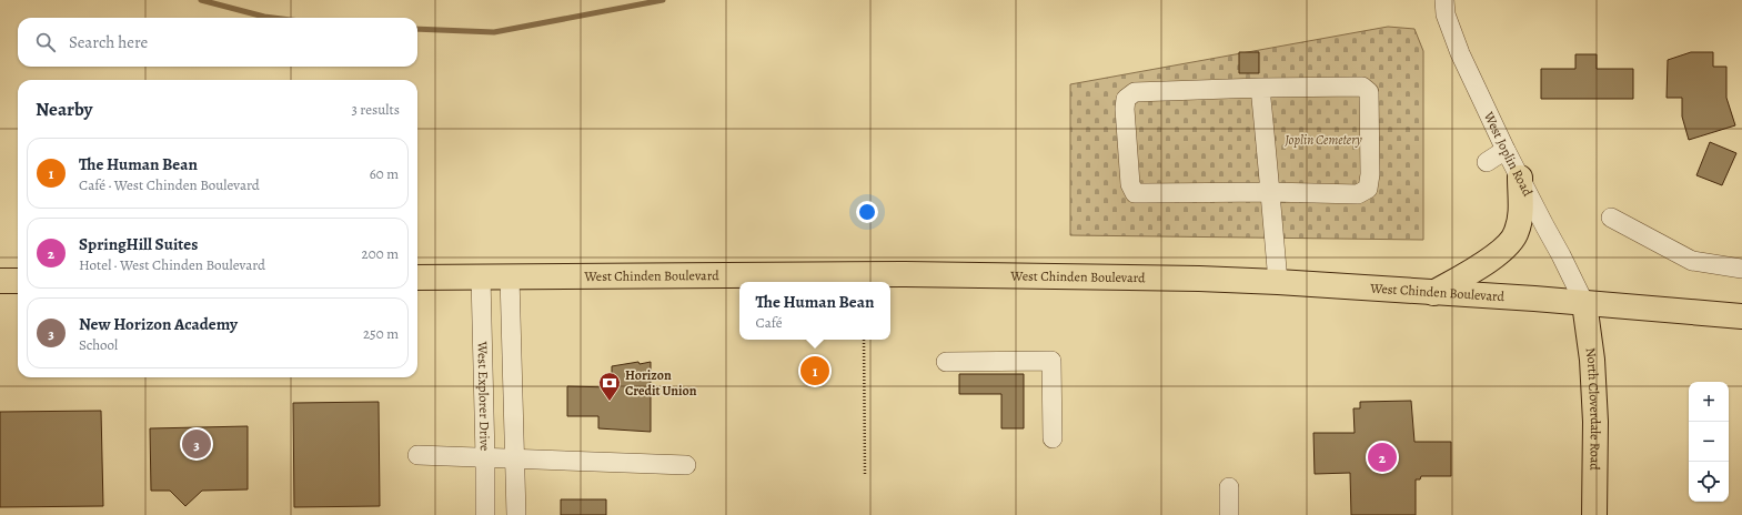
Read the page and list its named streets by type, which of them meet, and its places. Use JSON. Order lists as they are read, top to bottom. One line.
{"streets":{"main road":["West Chinden Boulevard","North Cloverdale Road"],"street":["West Joplin Road","West Explorer Drive"]},"crossings":[["West Joplin Road","West Chinden Boulevard"],["West Joplin Road","North Cloverdale Road"],["West Chinden Boulevard","West Explorer Drive"],["West Chinden Boulevard","North Cloverdale Road"]],"parks":["Joplin Cemetery"],"places":{"bank":["Horizon Credit Union"]},"page":{"search":"Search here","heading":["Nearby","3 results"],"list":[{"mark":"1","name":"The Human Bean","note":"Café · West Chinden Boulevard","value":"60 m"},{"mark":"2","name":"SpringHill Suites","note":"Hotel · West Chinden Boulevard","value":"200 m"},{"mark":"3","name":"New Horizon Academy","note":"School","value":"250 m"}],"popup":["The Human Bean","Café"],"pins":["1","3","2"],"map_buttons":["+","−"]}}
